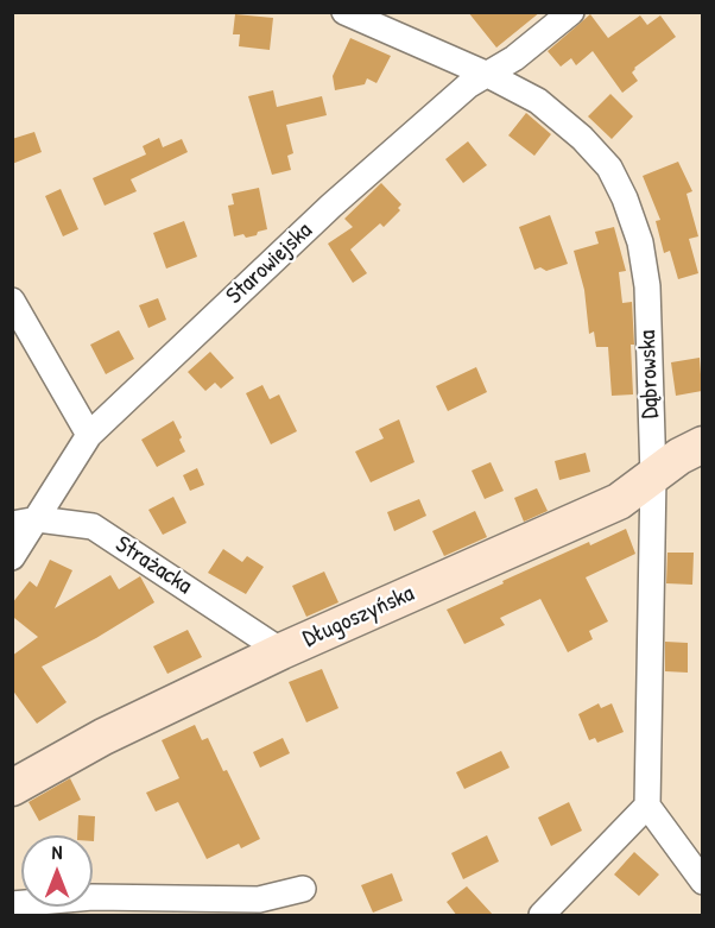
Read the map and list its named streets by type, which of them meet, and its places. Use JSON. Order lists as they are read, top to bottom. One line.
{"streets":{"street":["Starowiejska","Dąbrowska","Strażacka","Długoszyńska"]},"crossings":[["Starowiejska","Dąbrowska"],["Starowiejska","Strażacka"],["Dąbrowska","Długoszyńska"],["Strażacka","Długoszyńska"]],"north":"top"}
